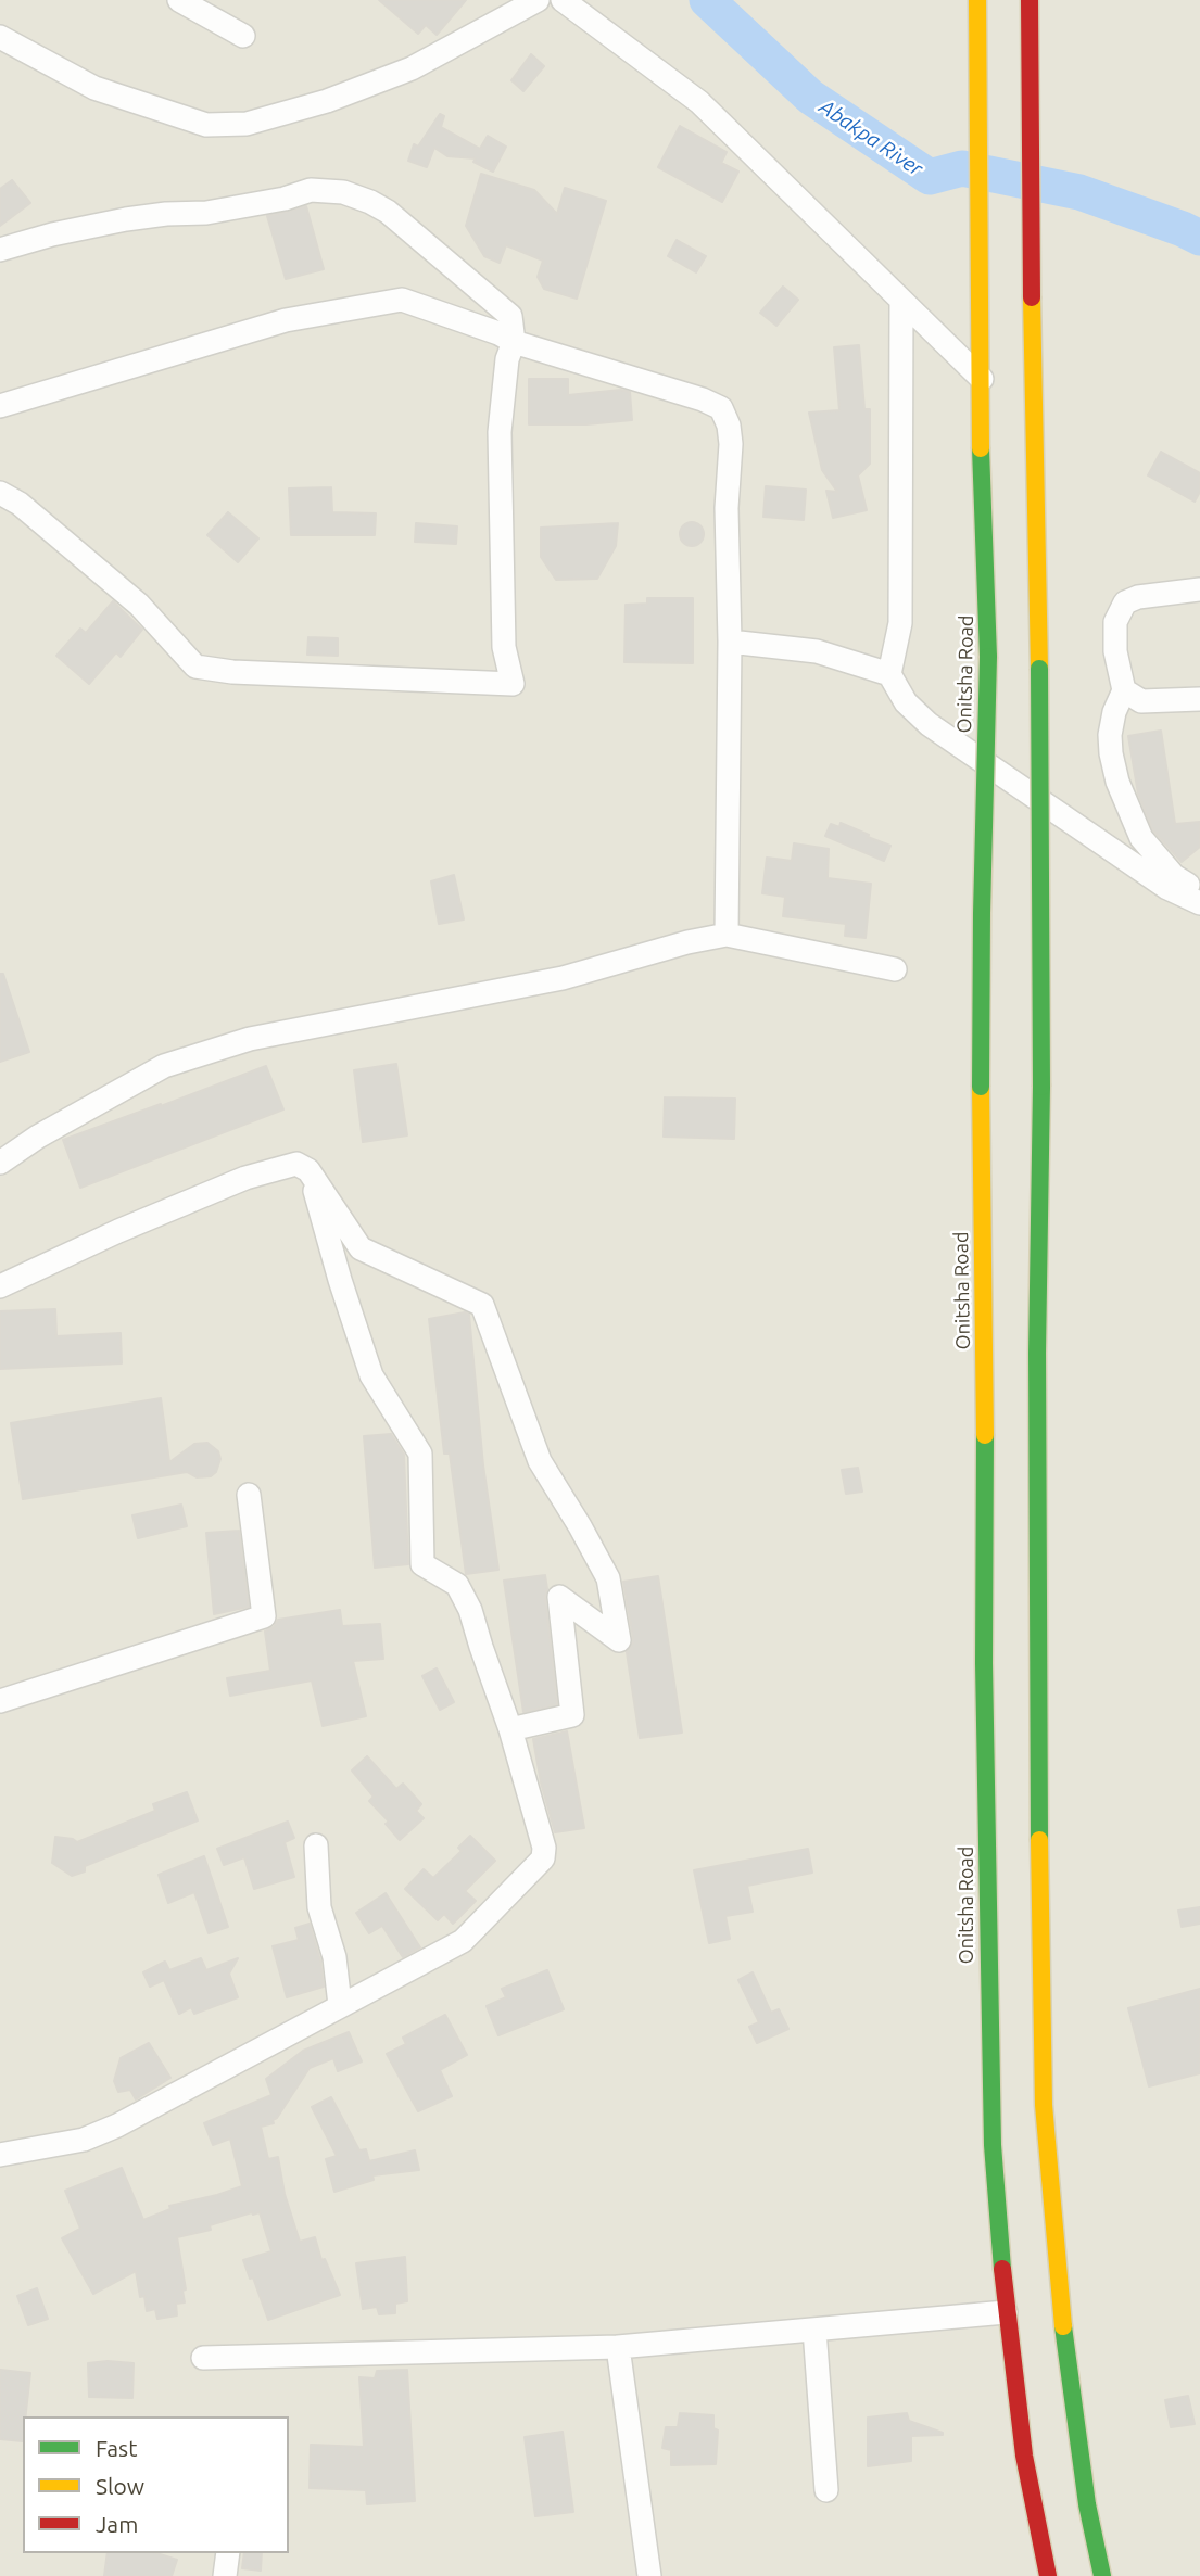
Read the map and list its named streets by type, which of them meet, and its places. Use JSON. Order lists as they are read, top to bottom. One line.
{"streets":{"main road":["Onitsha Road"]},"water":["Abakpa River"],"legend":["Fast","Slow","Jam"]}
